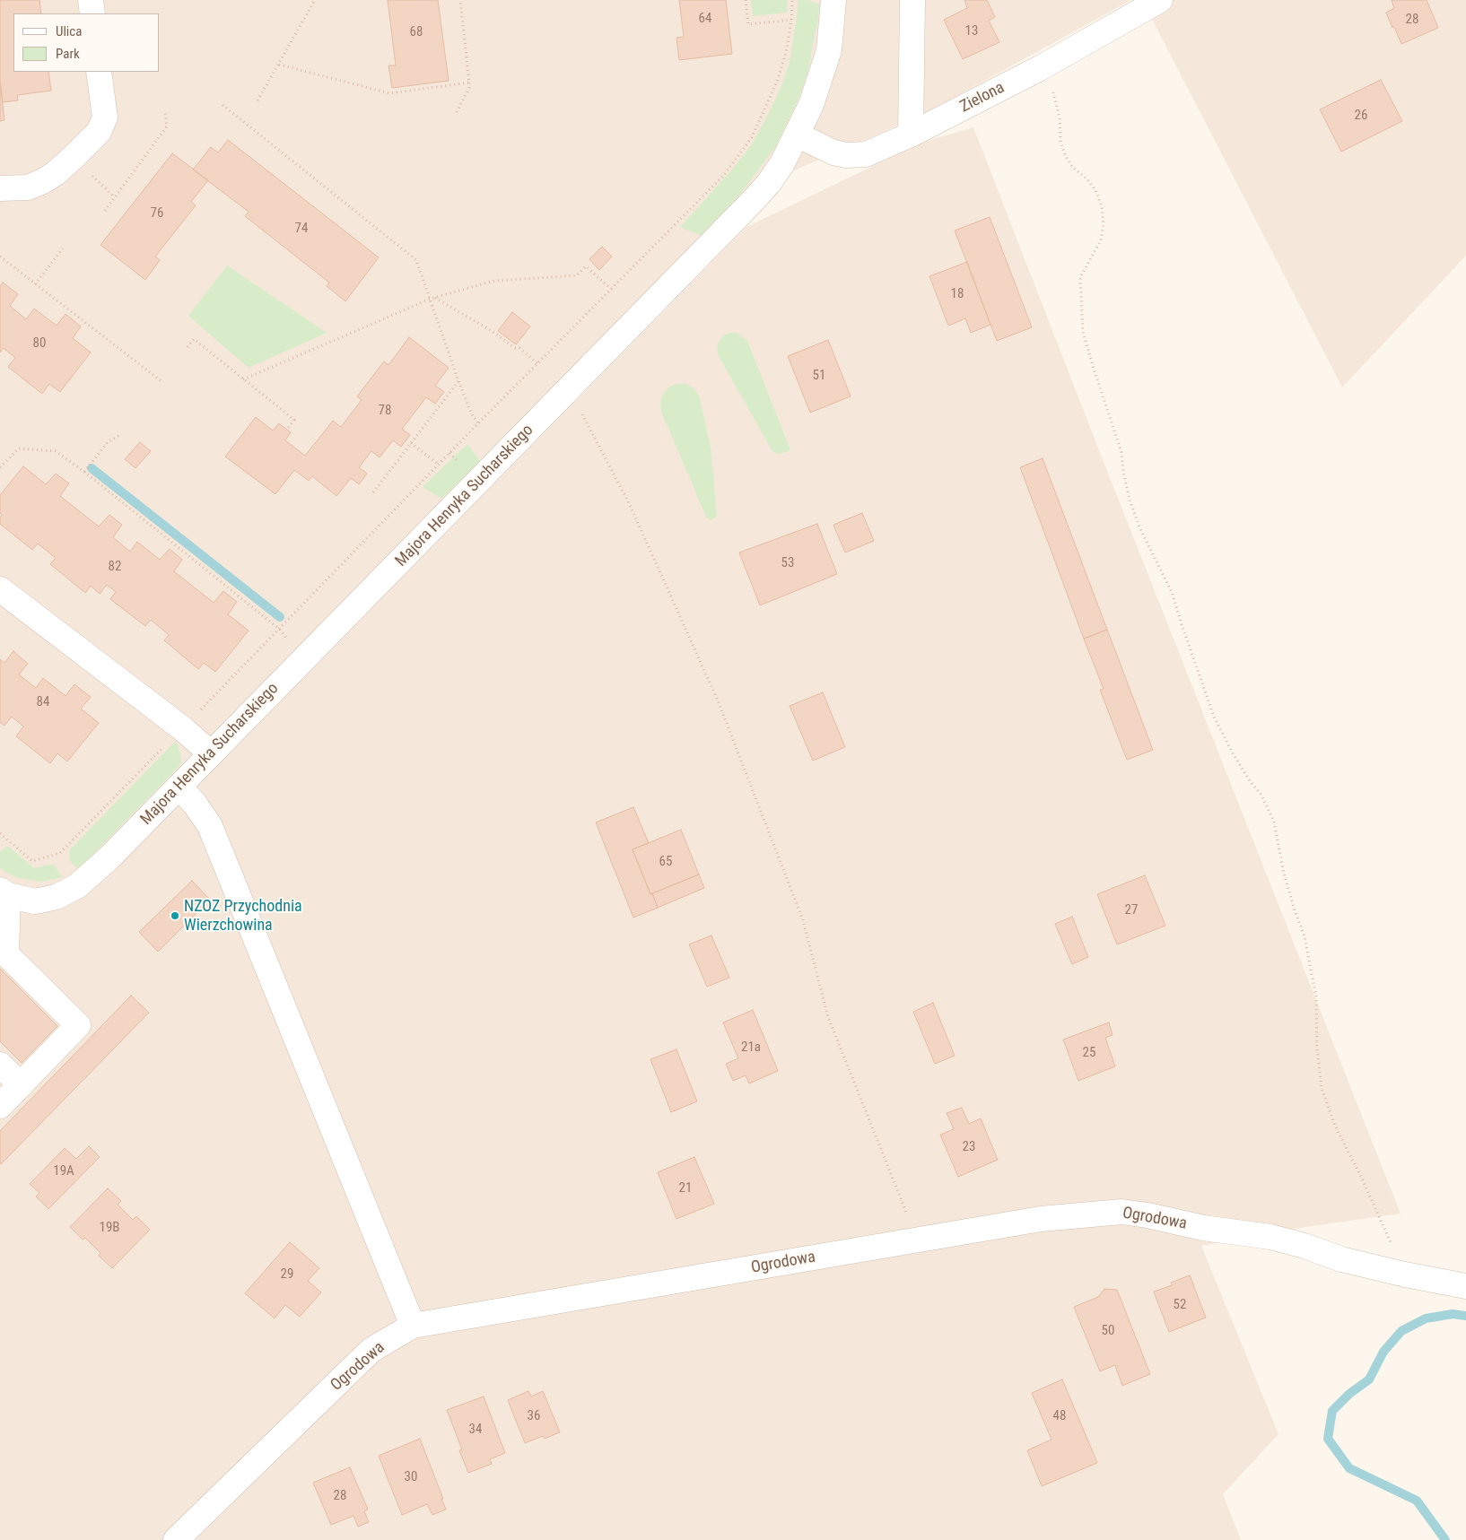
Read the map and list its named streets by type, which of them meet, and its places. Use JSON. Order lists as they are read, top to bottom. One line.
{"streets":{"street":["Zielona","Majora Henryka Sucharskiego","Ogrodowa"]},"crossings":[["Zielona","Majora Henryka Sucharskiego"]],"places":["NZOZ Przychodnia Wierzchowina"],"house_numbers":["64","28","13","68","26","76","74","18","80","51","78","53","82","84","65","27","21a","25","23","19A","21","19B","29","52","50","36","48","34","30","28"],"legend":["Ulica","Park"]}
